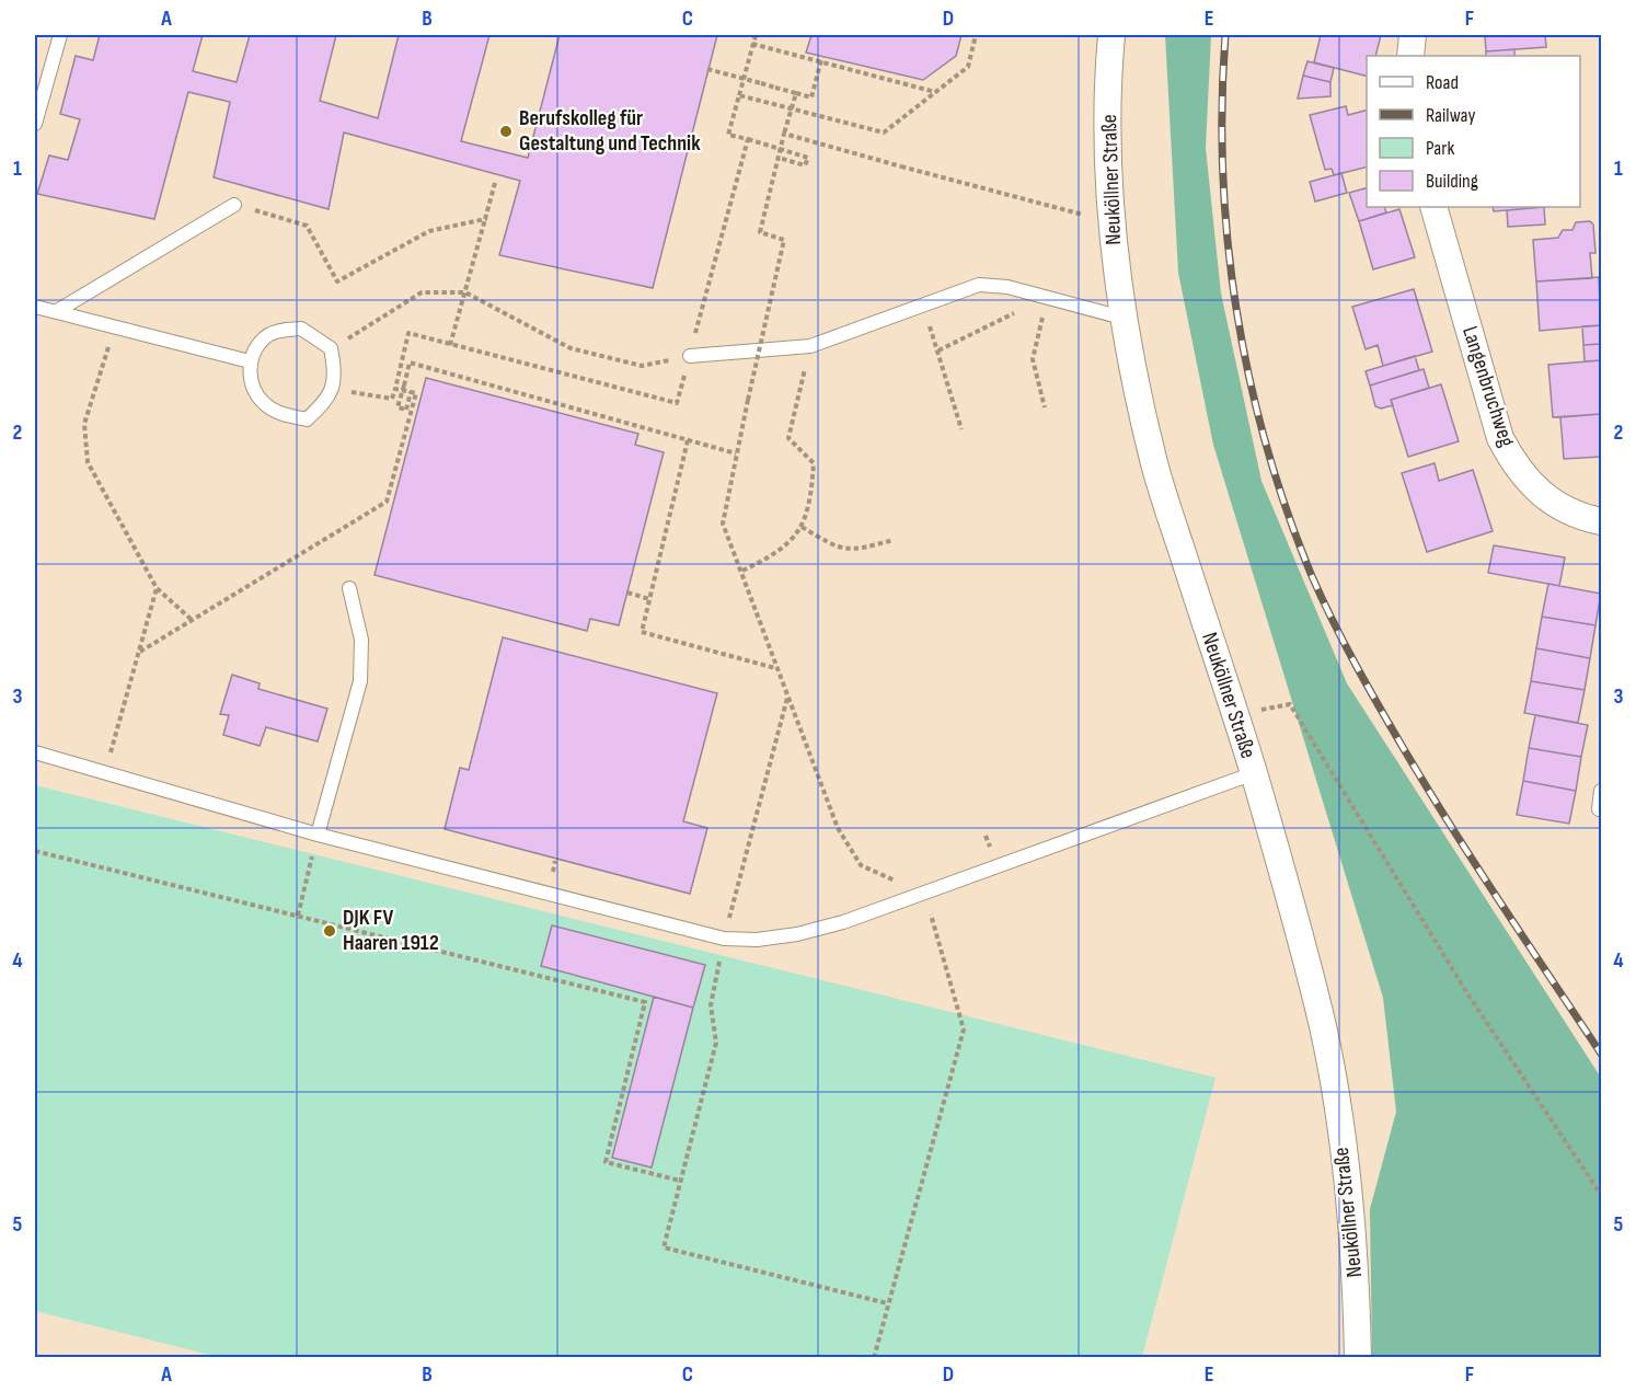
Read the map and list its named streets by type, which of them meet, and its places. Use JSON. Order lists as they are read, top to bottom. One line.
{"streets":{"street":["Neuköllner Straße","Langenbruchweg"]},"places":["Berufskolleg für Gestaltung und Technik","DJK FV Haaren 1912"],"legend":["Road","Railway","Park","Building"],"grid":{"columns":["A","B","C","D","E","F"],"rows":["1","2","3","4","5"]}}
